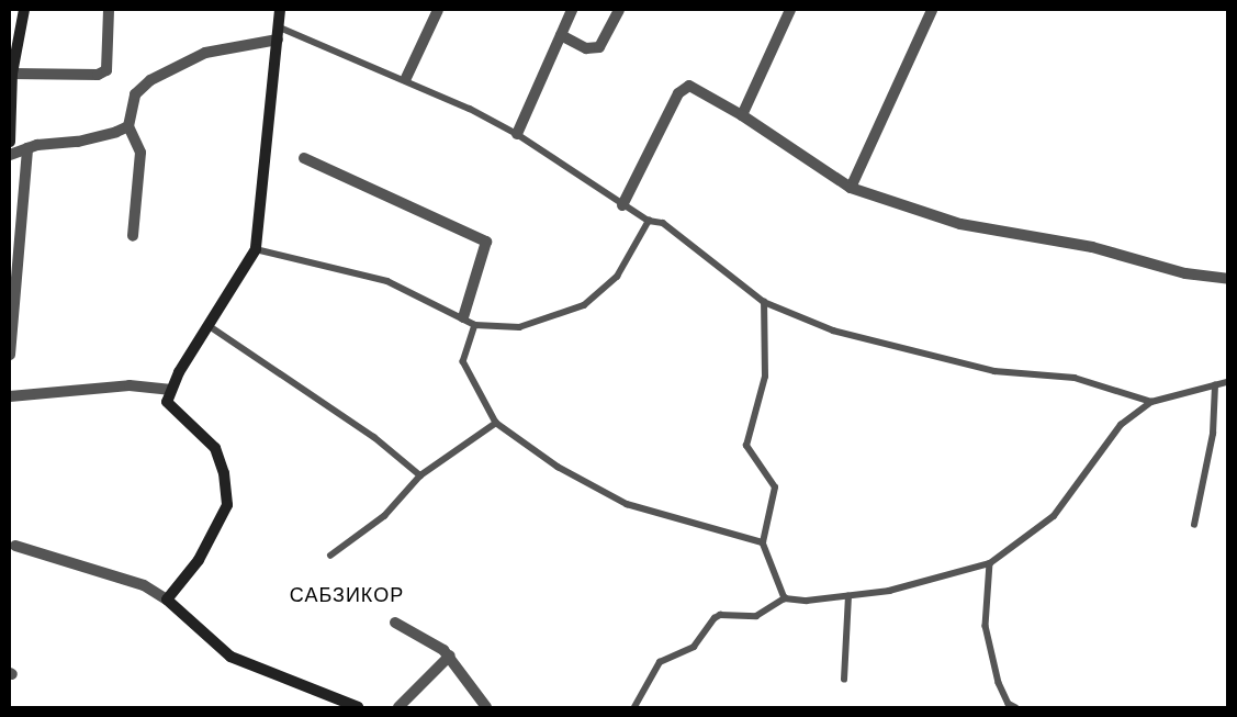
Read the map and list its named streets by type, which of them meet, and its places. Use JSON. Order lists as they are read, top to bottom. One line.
{"districts":["САБЗИКОР"]}
